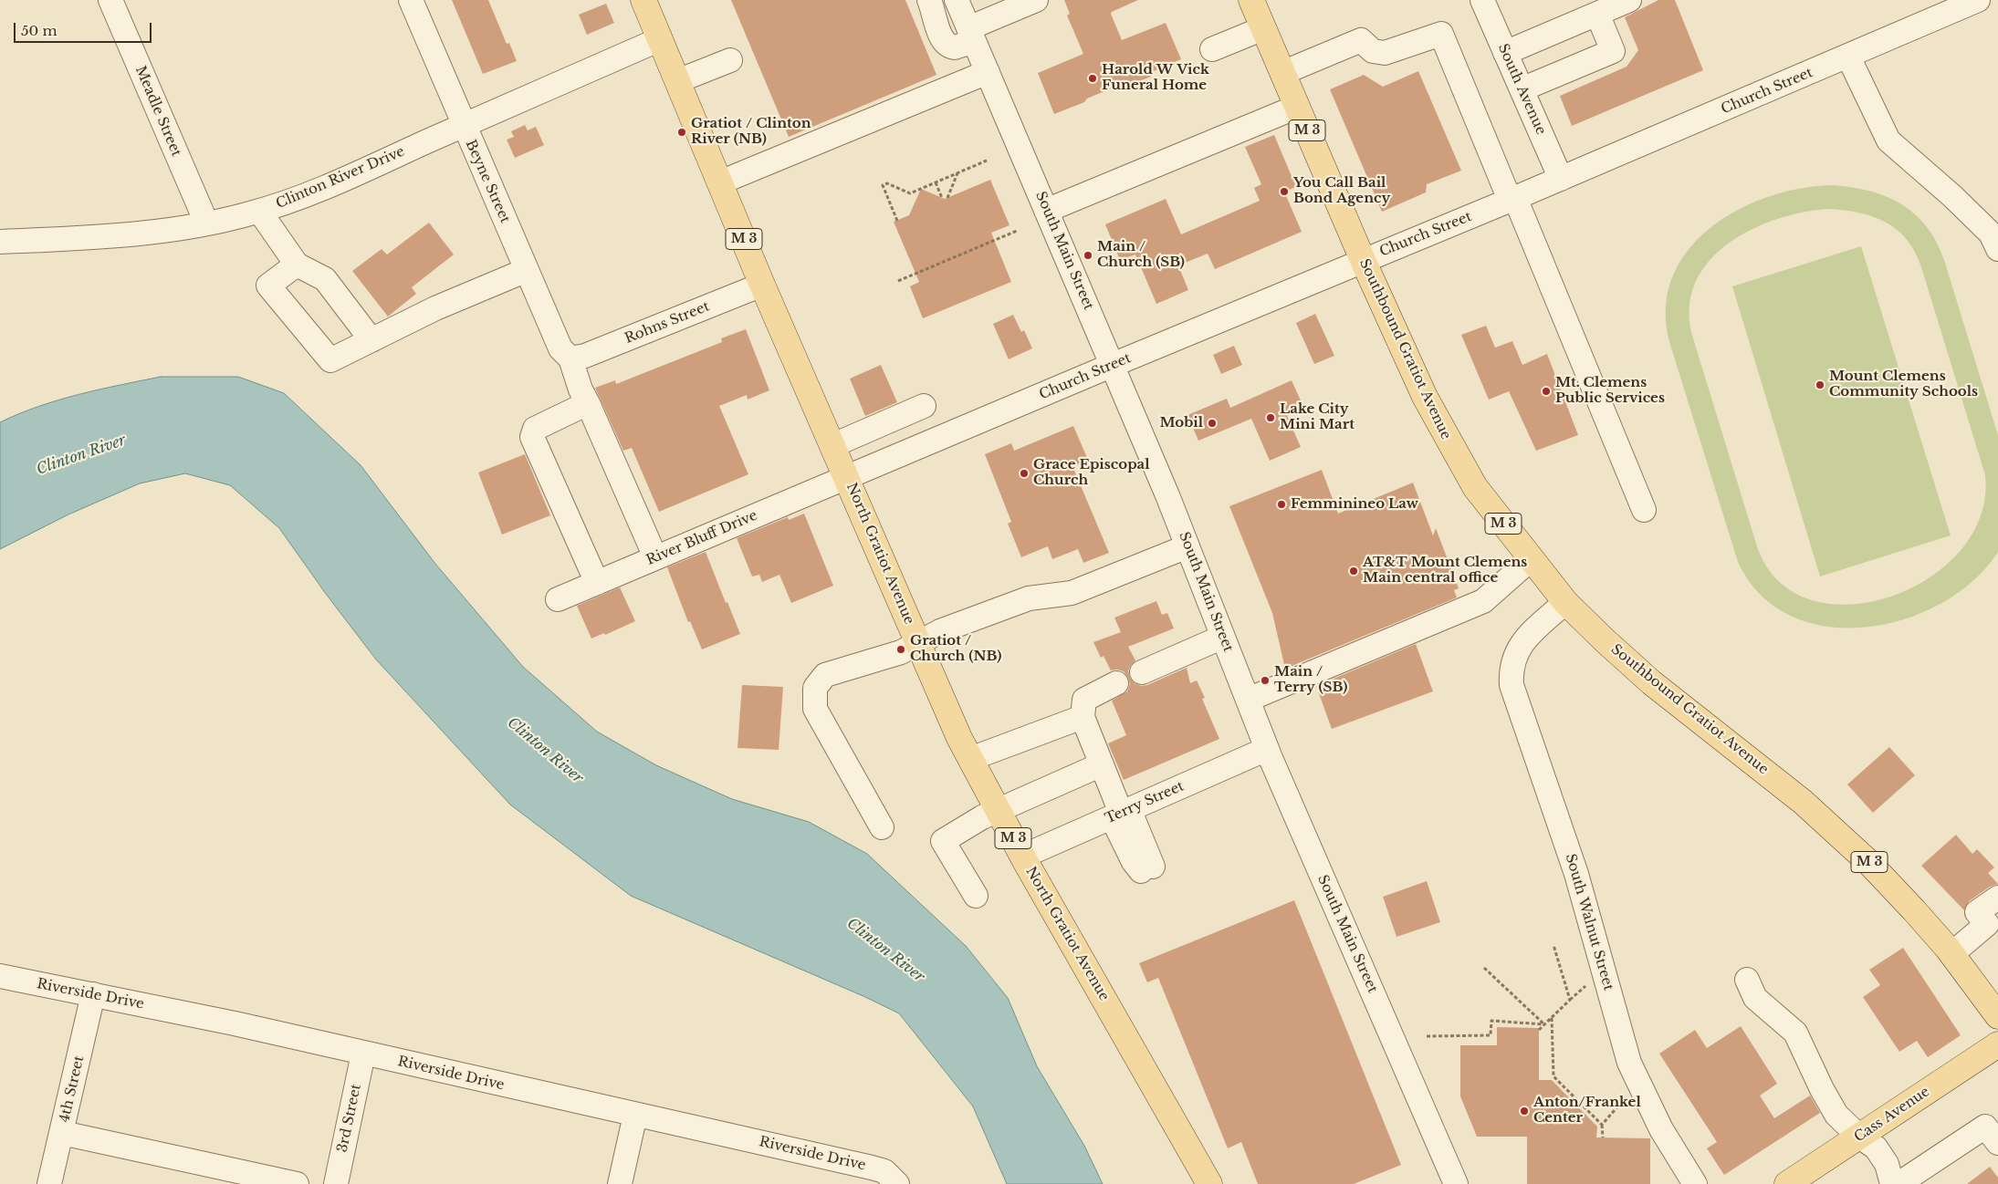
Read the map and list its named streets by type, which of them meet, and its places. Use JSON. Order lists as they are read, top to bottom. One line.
{"streets":{"main road":["M 3","Southbound Gratiot Avenue","North Gratiot Avenue","Cass Avenue"],"street":["South Avenue","Church Street","Meadle Street","Clinton River Drive","Beyne Street","South Main Street","Rohns Street","River Bluff Drive","Terry Street","South Walnut Street","Riverside Drive","4th Street","3rd Street"]},"crossings":[["South Avenue","Church Street"],["Church Street","South Main Street"],["Church Street","Southbound Gratiot Avenue"],["Church Street","River Bluff Drive"],["Church Street","North Gratiot Avenue"],["Meadle Street","Clinton River Drive"],["Clinton River Drive","Beyne Street"],["Clinton River Drive","North Gratiot Avenue"],["Beyne Street","Rohns Street"],["Beyne Street","River Bluff Drive"],["South Main Street","Terry Street"],["Rohns Street","North Gratiot Avenue"],["Southbound Gratiot Avenue","South Walnut Street"],["River Bluff Drive","North Gratiot Avenue"],["North Gratiot Avenue","Terry Street"],["Riverside Drive","4th Street"],["Riverside Drive","3rd Street"]],"water":["Clinton River"],"places":["Harold W Vick Funeral Home","Gratiot / Clinton River (NB)","You Call Bail Bond Agency","Main / Church (SB)","Mount Clemens Community Schools","Mt. Clemens Public Services","Lake City Mini Mart","Mobil","Grace Episcopal Church","Femminineo Law","AT&T Mount Clemens Main central office","Gratiot / Church (NB)","Main / Terry (SB)","Anton/Frankel Center"],"scale_bar":"50 m"}
